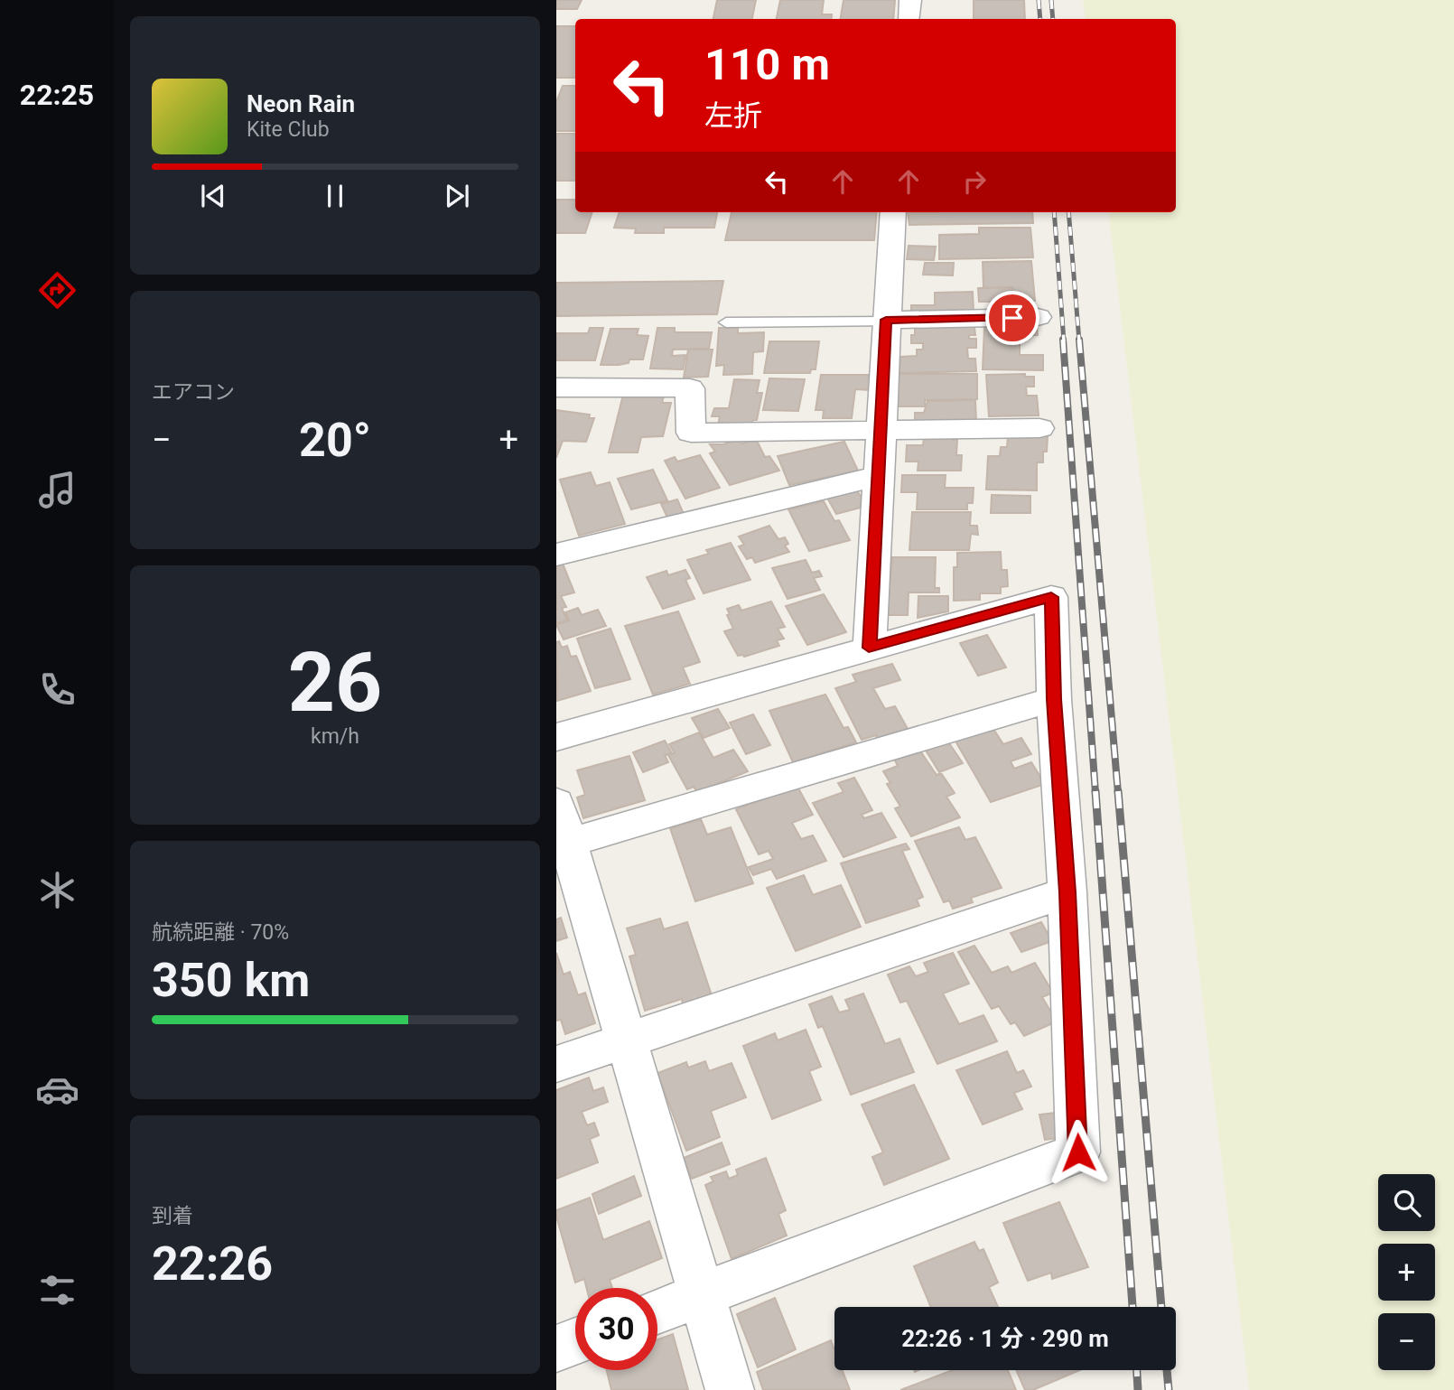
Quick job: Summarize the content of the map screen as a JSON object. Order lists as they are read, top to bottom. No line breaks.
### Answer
{"page":{"tabs":"22:25","turn":["110 m","左折"],"song":["Neon Rain","Kite Club"],"tile":["エアコン",["26","km/h"],["航続距離 · 70%","350 km"],["到着","22:26"]],"heat":["−","20°","+"],"map_buttons":["+","−"],"limit":"30","trip":"22:26 · 1 分 · 290 m"}}
